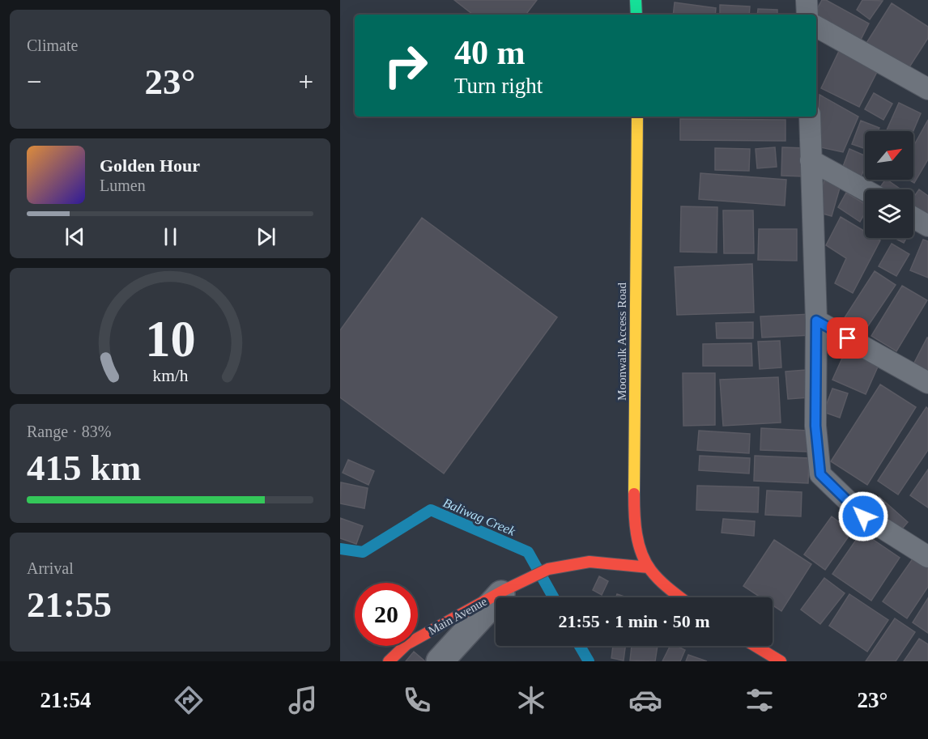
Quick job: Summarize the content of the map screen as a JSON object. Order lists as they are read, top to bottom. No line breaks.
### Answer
{"streets":{"street":["Moonwalk Access Road","Main Avenue"]},"crossings":[["Moonwalk Access Road","Main Avenue"]],"water":["Baliwag Creek"],"north":"top right","page":{"tile":["Climate",["Range · 83%","415 km"],["Arrival","21:55"]],"turn":["40 m","Turn right"],"heat":["−","23°","+"],"song":["Golden Hour","Lumen"],"limit":"20","trip":"21:55 · 1 min · 50 m","tabs":["21:54","23°"],"gauge":["10","km/h"]}}
